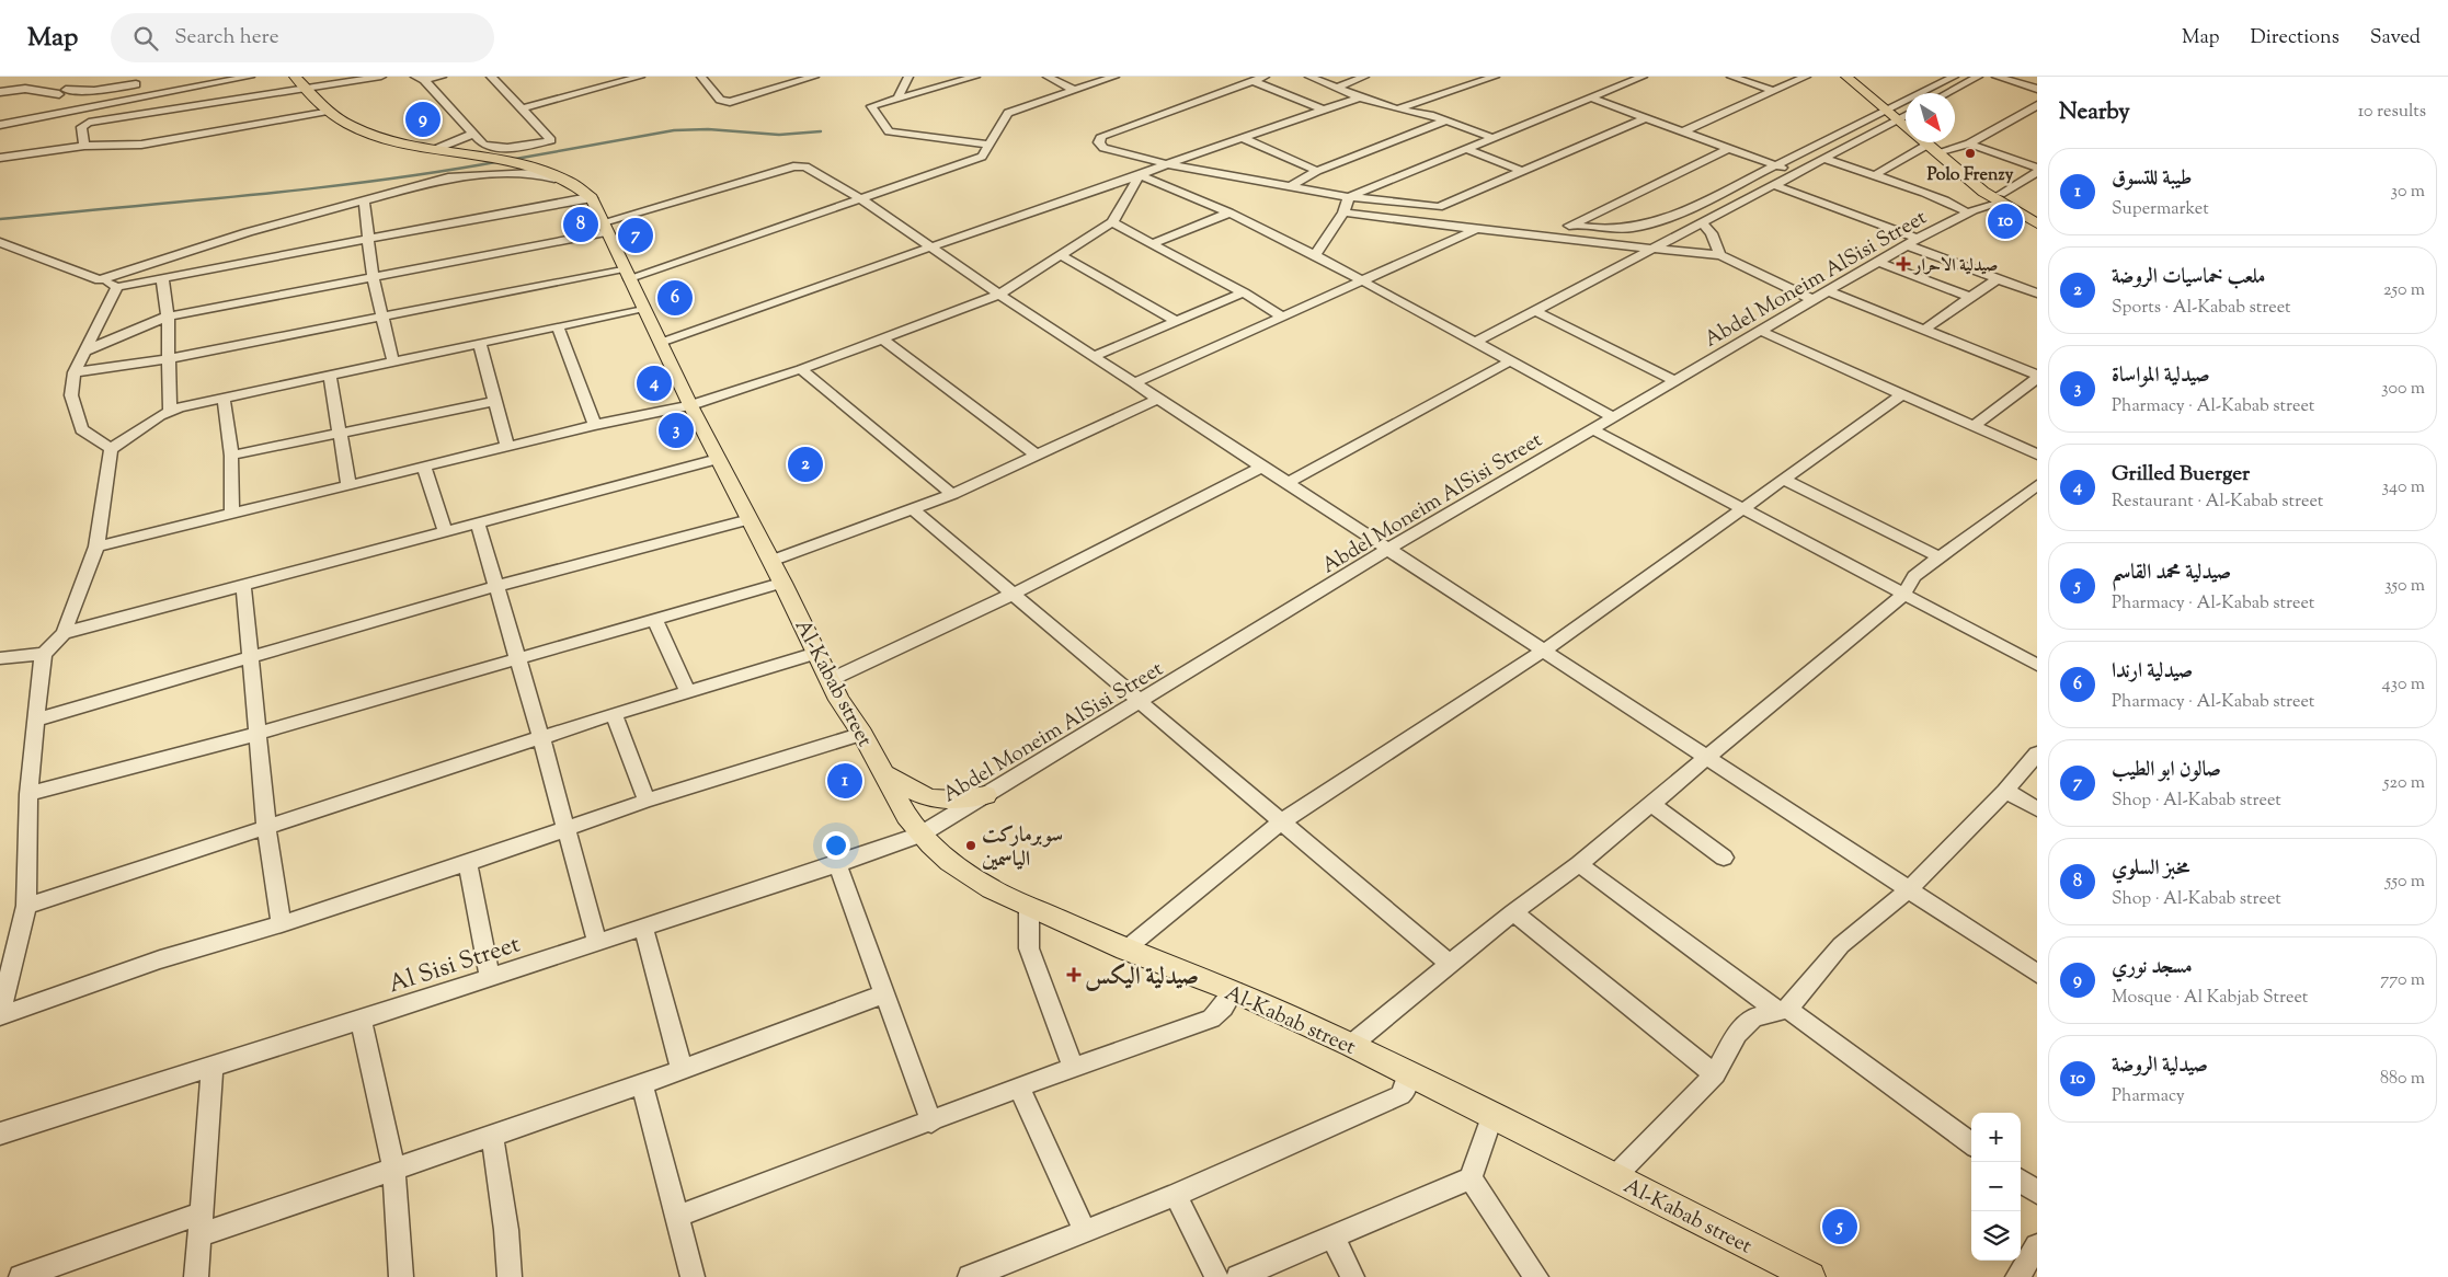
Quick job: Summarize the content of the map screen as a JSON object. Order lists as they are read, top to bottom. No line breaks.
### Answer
{"streets":{"main road":["Al-Kabab street"],"street":["Abdel Moneim AlSisi Street","Al Sisi Street"]},"crossings":[["Abdel Moneim AlSisi Street","Al-Kabab street"],["Abdel Moneim AlSisi Street","Al Sisi Street"],["Al-Kabab street","Al Sisi Street"]],"places":{"other":["Polo Frenzy","سوبرماركت الياسمين"],"health":["صيدلية الاحرار","صيدلية اليكس"]},"north":"bottom right","page":{"header":"Map","search":"Search here","nav":["Map","Directions","Saved"],"heading":["Nearby","10 results"],"pins":["9","10","8","7","6","4","3","2","1","5"],"list":[{"mark":"1","name":"طيبة للتسوق","note":"Supermarket","value":"30 m"},{"mark":"2","name":"ملعب خماسيات الروضة","note":"Sports · Al-Kabab street","value":"250 m"},{"mark":"3","name":"صيدلية المواساة","note":"Pharmacy · Al-Kabab street","value":"300 m"},{"mark":"4","name":"Grilled Buerger","note":"Restaurant · Al-Kabab street","value":"340 m"},{"mark":"5","name":"صيدلية محمد القاسم","note":"Pharmacy · Al-Kabab street","value":"350 m"},{"mark":"6","name":"صيدلية ارندا","note":"Pharmacy · Al-Kabab street","value":"430 m"},{"mark":"7","name":"صالون ابو الطيب","note":"Shop · Al-Kabab street","value":"520 m"},{"mark":"8","name":"مخبز السلوي","note":"Shop · Al-Kabab street","value":"550 m"},{"mark":"9","name":"مسجد نوري","note":"Mosque · Al Kabjab Street","value":"770 m"},{"mark":"10","name":"صيدلية الروضة","note":"Pharmacy","value":"880 m"}],"map_buttons":["+","−"]}}
